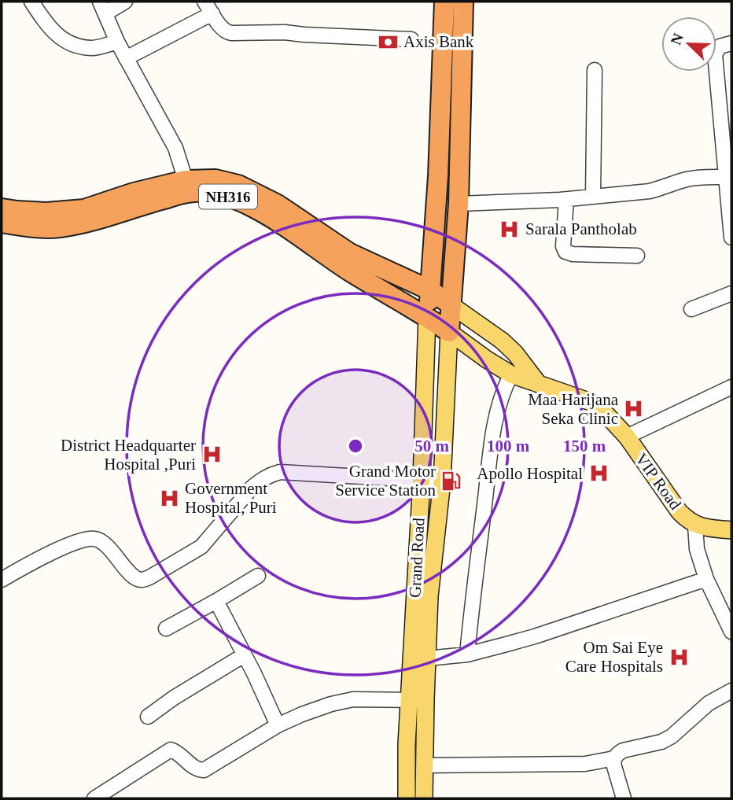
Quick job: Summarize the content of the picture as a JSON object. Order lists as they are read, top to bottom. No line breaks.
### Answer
{"streets":{"highway":["NH316"],"main road":["VIP Road","Grand Road"]},"crossings":[["NH316","VIP Road"],["NH316","Grand Road"],["VIP Road","Grand Road"]],"places":{"bank":["Axis Bank"],"hospital":["Sarala Pantholab","Maa Harijana Seka Clinic","District Headquarter Hospital ,Puri","Apollo Hospital","Government Hospital, Puri","Om Sai Eye Care Hospitals"],"fuel station":["Grand Motor Service Station"]},"north":"top left","rings":["50 m","100 m","150 m"]}
